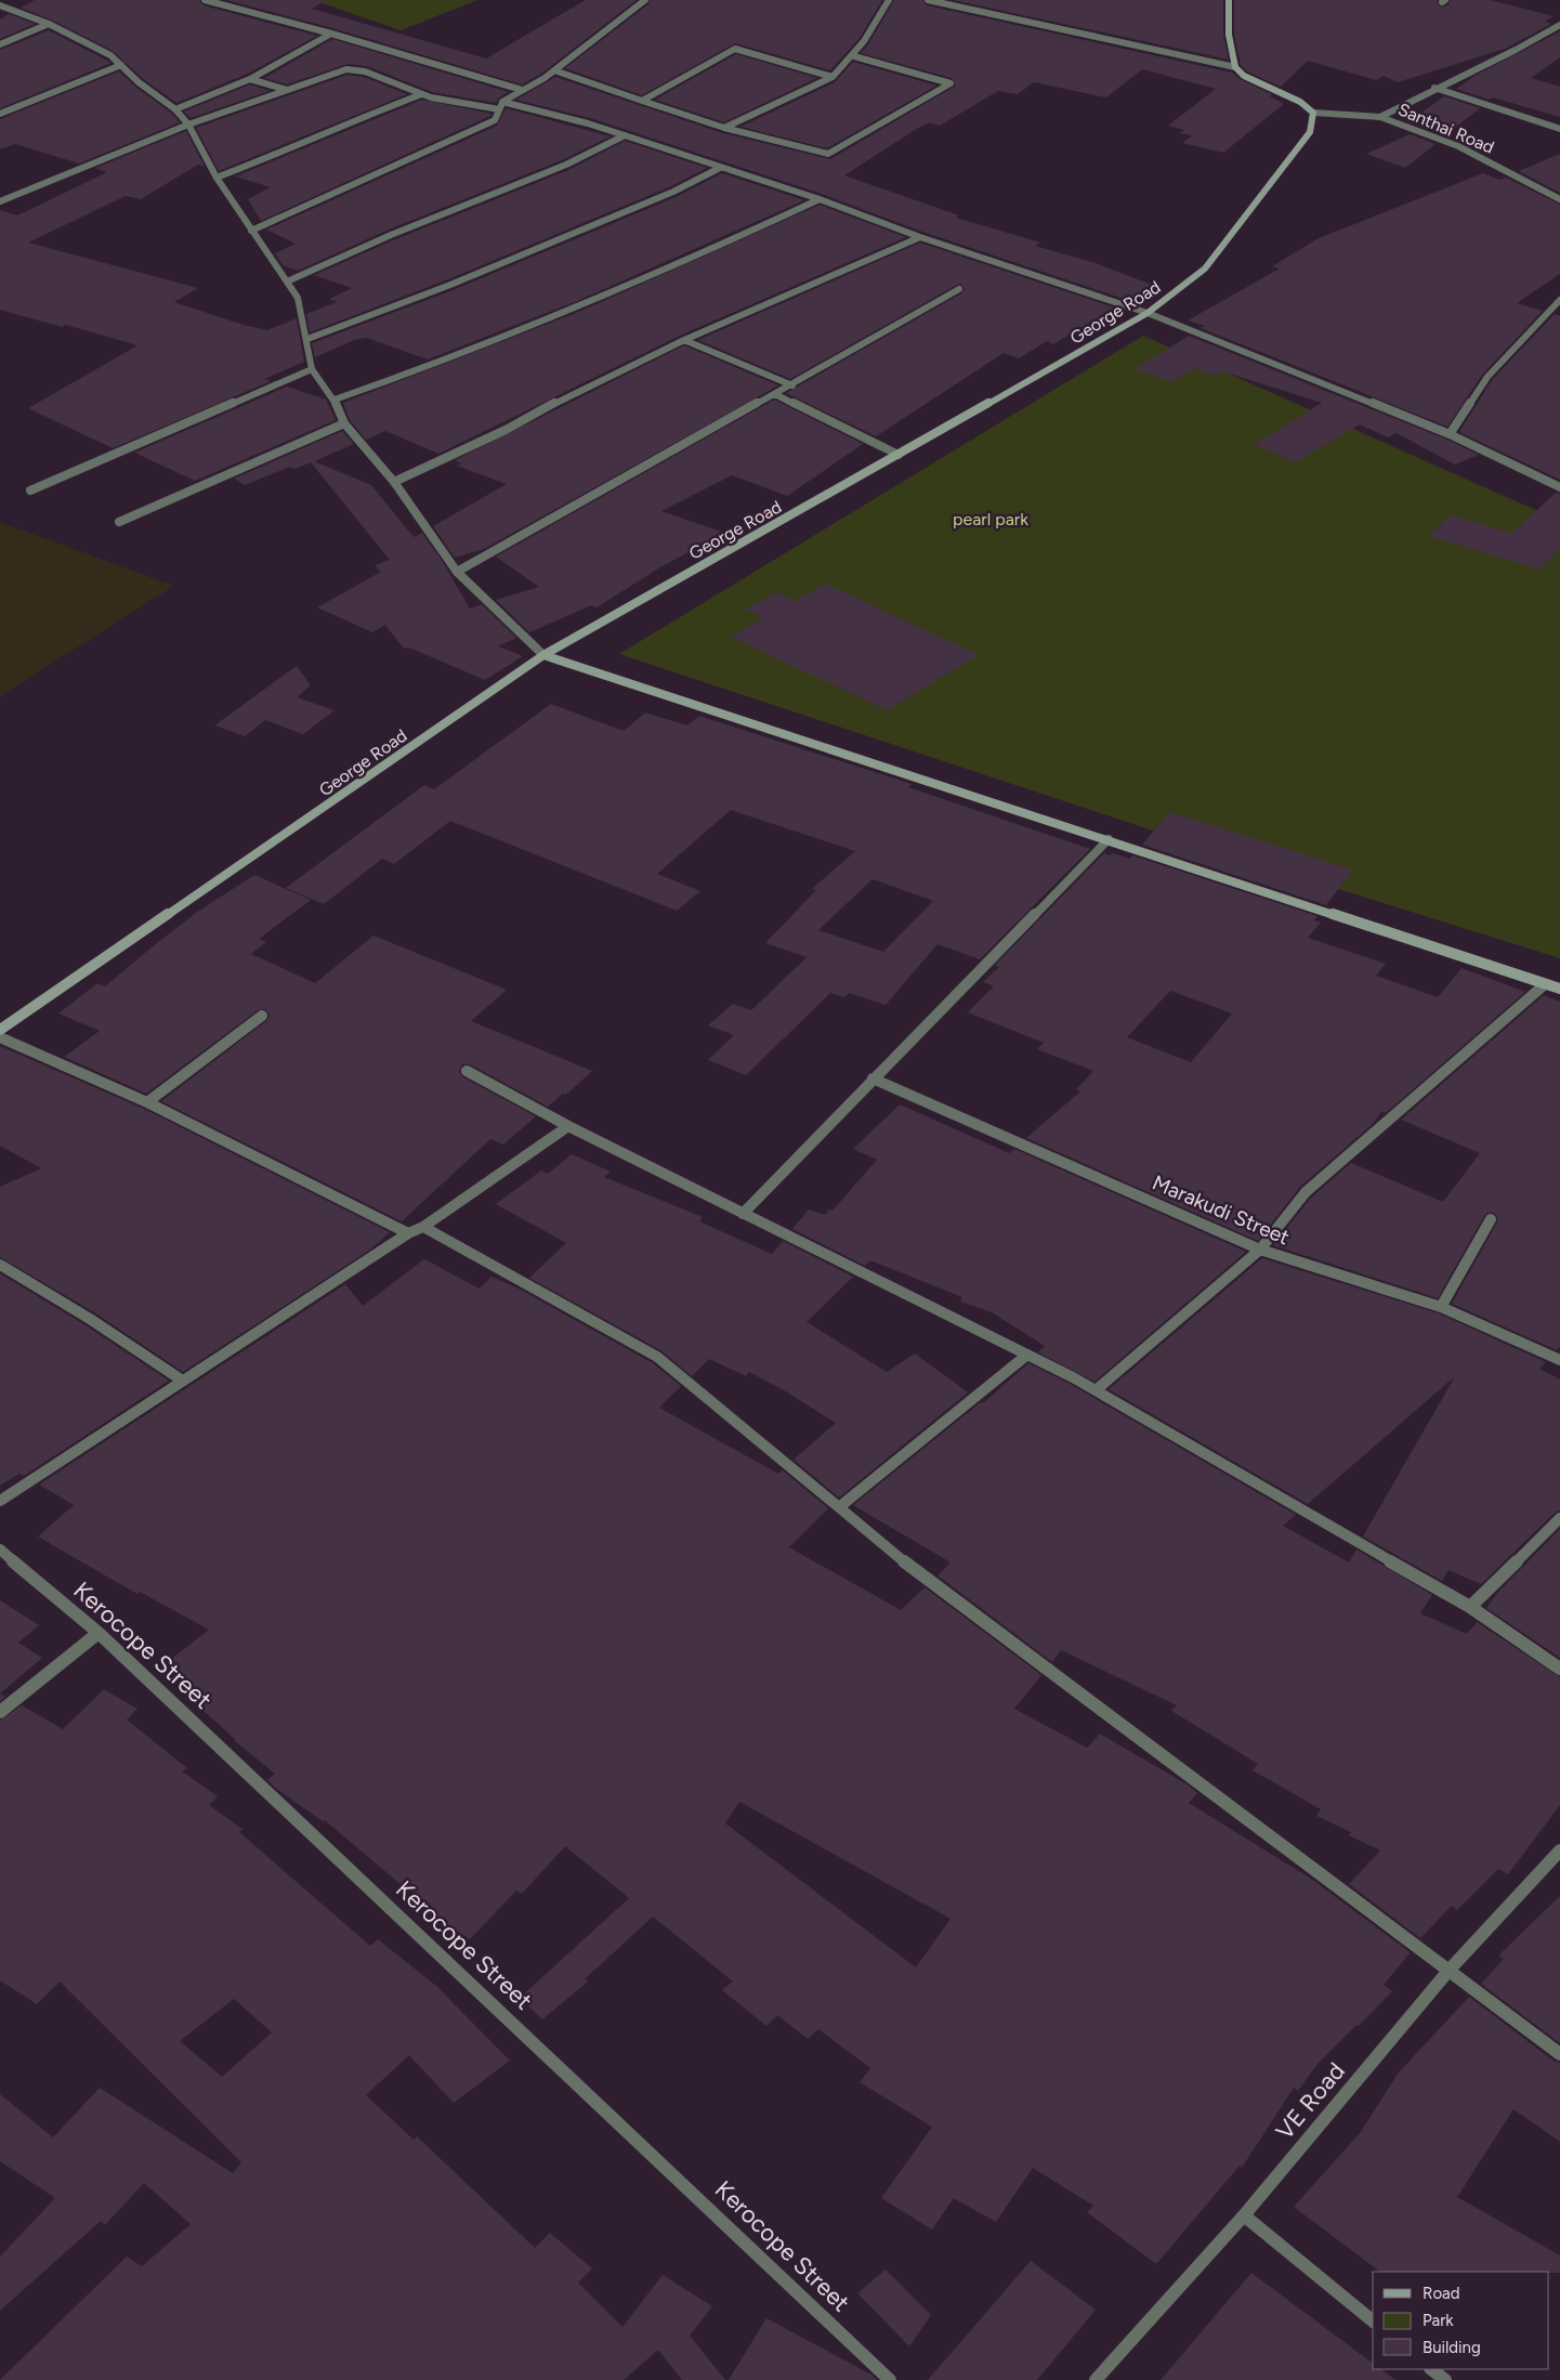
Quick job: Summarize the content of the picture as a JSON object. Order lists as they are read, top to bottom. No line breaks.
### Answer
{"streets":{"main road":["George Road"],"street":["Santhai Road","Marakudi Street","Kerocope Street","VE Road"]},"crossings":[["Santhai Road","George Road"]],"parks":["pearl park"],"legend":["Road","Park","Building"]}
